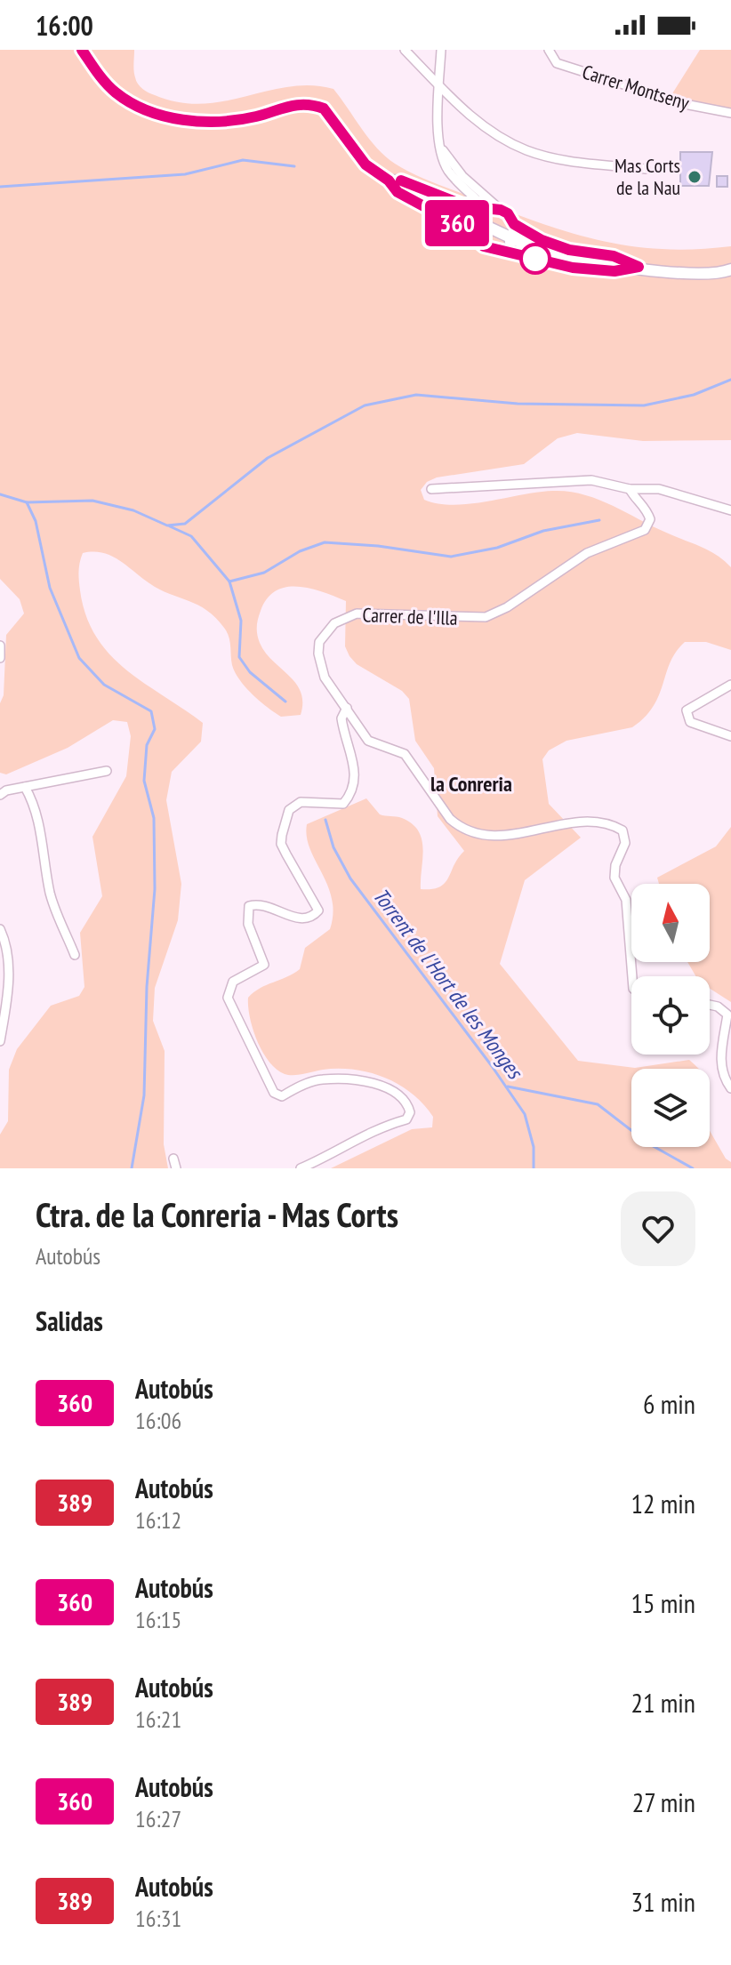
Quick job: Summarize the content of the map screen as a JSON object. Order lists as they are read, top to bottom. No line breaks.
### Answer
{"streets":{"street":["Carrer Montseny","Carrer de l'Illa"]},"districts":["la Conreria"],"water":["Torrent de l'Hort de les Monges"],"places":["Mas Corts de la Nau"],"lines":["bus line 360"],"north":"top","page":{"status":"16:00","on_map":"360","heading":[["Ctra. de la Conreria - Mas Corts","Autobús"],"Salidas"],"list":[{"mark":"360","name":"Autobús","note":"16:06","value":"6 min"},{"mark":"389","name":"Autobús","note":"16:12","value":"12 min"},{"mark":"360","name":"Autobús","note":"16:15","value":"15 min"},{"mark":"389","name":"Autobús","note":"16:21","value":"21 min"},{"mark":"360","name":"Autobús","note":"16:27","value":"27 min"},{"mark":"389","name":"Autobús","note":"16:31","value":"31 min"}]}}
